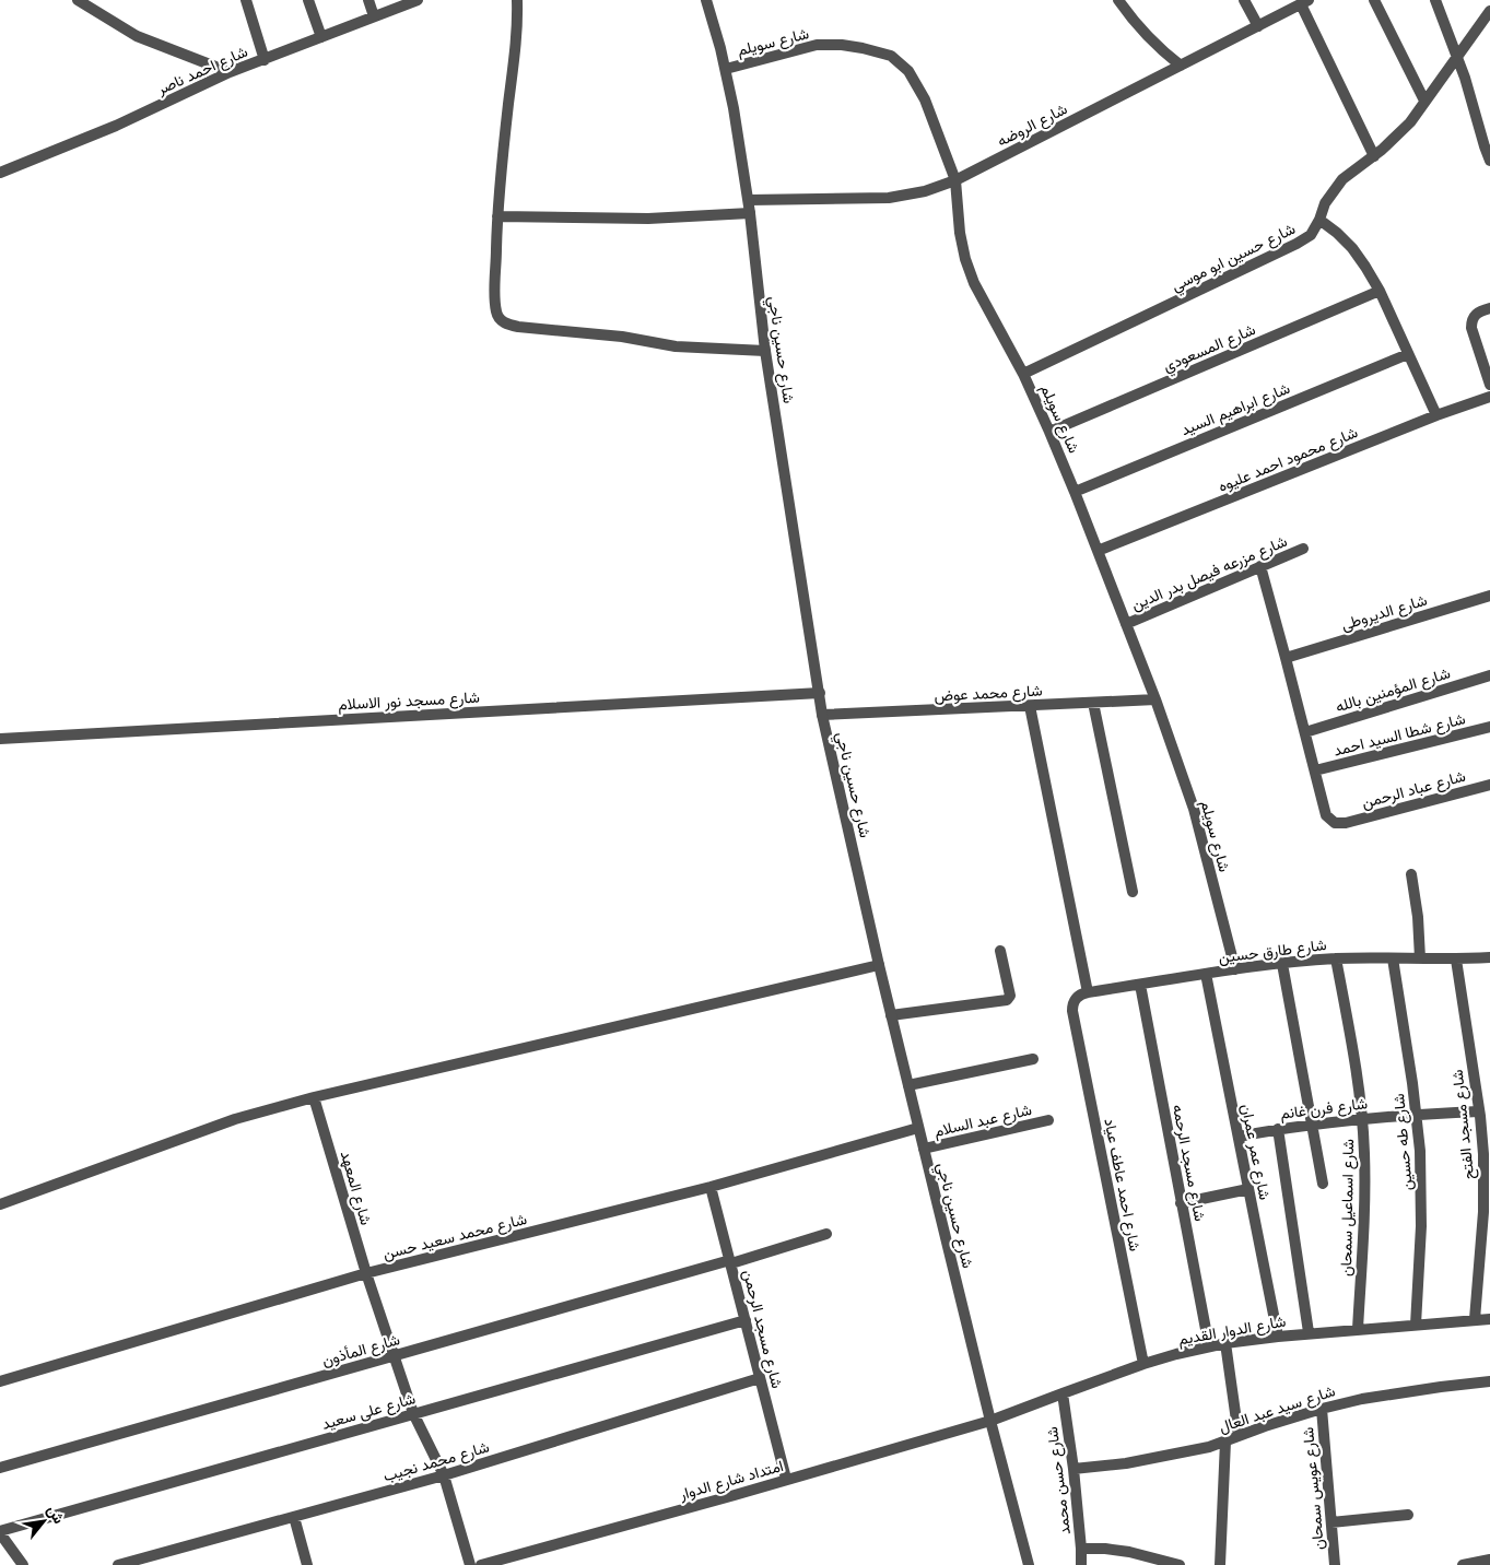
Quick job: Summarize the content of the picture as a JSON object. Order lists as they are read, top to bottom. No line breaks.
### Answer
{"streets":{"street":["شارع سويلم","شارع احمد ناصر","شارع الروضه","شارع حسين ابو موسي","شارع المسعودي","شارع حسين ناجي","شارع ابراهيم السيد","شارع محمود احمد عليوه","شارع مزرعه فيصل بدر الدين","شارع الديروطى","شارع المؤمنين بالله","شارع محمد عوض","شارع مسجد نور الاسلام","شارع شطا السيد احمد","شارع عباد الرحمن","شارع طارق حسين","شارع فرن غانم","شارع عبد السلام","شارع مسجد الفتح","شارع طه حسين","شارع عمر عمران","شارع مسجد الرحمه","شارع احمد عاطف عياد","شارع المعهد","شارع اسماعيل سمحان","شارع محمد سعيد حسن","شارع مسجد الرحمن","شارع الدوار القديم","شارع المأذون","شارع سيد عبد العال","شارع على سعيد","شارع محمد نجيب","امتداد شارع الدوار","شارع حسن محمد","شارع عويس سمحان"]},"crossings":[["شارع سويلم","شارع الروضه"],["شارع سويلم","شارع حسين ابو موسي"],["شارع سويلم","شارع المسعودي"],["شارع سويلم","شارع حسين ناجي"],["شارع سويلم","شارع ابراهيم السيد"],["شارع سويلم","شارع محمود احمد عليوه"],["شارع سويلم","شارع مزرعه فيصل بدر الدين"],["شارع سويلم","شارع محمد عوض"],["شارع سويلم","شارع طارق حسين"],["شارع الروضه","شارع حسين ناجي"],["شارع حسين ناجي","شارع محمد عوض"],["شارع حسين ناجي","شارع مسجد نور الاسلام"],["شارع حسين ناجي","شارع عبد السلام"],["شارع حسين ناجي","شارع محمد سعيد حسن"],["شارع حسين ناجي","شارع الدوار القديم"],["شارع حسين ناجي","امتداد شارع الدوار"],["شارع شطا السيد احمد","شارع عباد الرحمن"],["شارع طارق حسين","شارع مسجد الفتح"],["شارع طارق حسين","شارع طه حسين"],["شارع طارق حسين","شارع عمر عمران"],["شارع طارق حسين","شارع مسجد الرحمه"],["شارع طارق حسين","شارع احمد عاطف عياد"],["شارع طارق حسين","شارع اسماعيل سمحان"],["شارع فرن غانم","شارع مسجد الفتح"],["شارع فرن غانم","شارع طه حسين"],["شارع فرن غانم","شارع عمر عمران"],["شارع فرن غانم","شارع اسماعيل سمحان"],["شارع مسجد الفتح","شارع الدوار القديم"],["شارع طه حسين","شارع الدوار القديم"],["شارع عمر عمران","شارع الدوار القديم"],["شارع مسجد الرحمه","شارع الدوار القديم"],["شارع احمد عاطف عياد","شارع الدوار القديم"],["شارع المعهد","شارع محمد سعيد حسن"],["شارع المعهد","شارع المأذون"],["شارع المعهد","شارع على سعيد"],["شارع المعهد","شارع محمد نجيب"],["شارع اسماعيل سمحان","شارع الدوار القديم"],["شارع محمد سعيد حسن","شارع مسجد الرحمن"],["شارع مسجد الرحمن","شارع المأذون"],["شارع مسجد الرحمن","شارع على سعيد"],["شارع مسجد الرحمن","شارع محمد نجيب"],["شارع مسجد الرحمن","امتداد شارع الدوار"],["شارع الدوار القديم","امتداد شارع الدوار"],["شارع الدوار القديم","شارع حسن محمد"],["شارع سيد عبد العال","شارع حسن محمد"],["شارع سيد عبد العال","شارع عويس سمحان"]],"north":"top right"}
